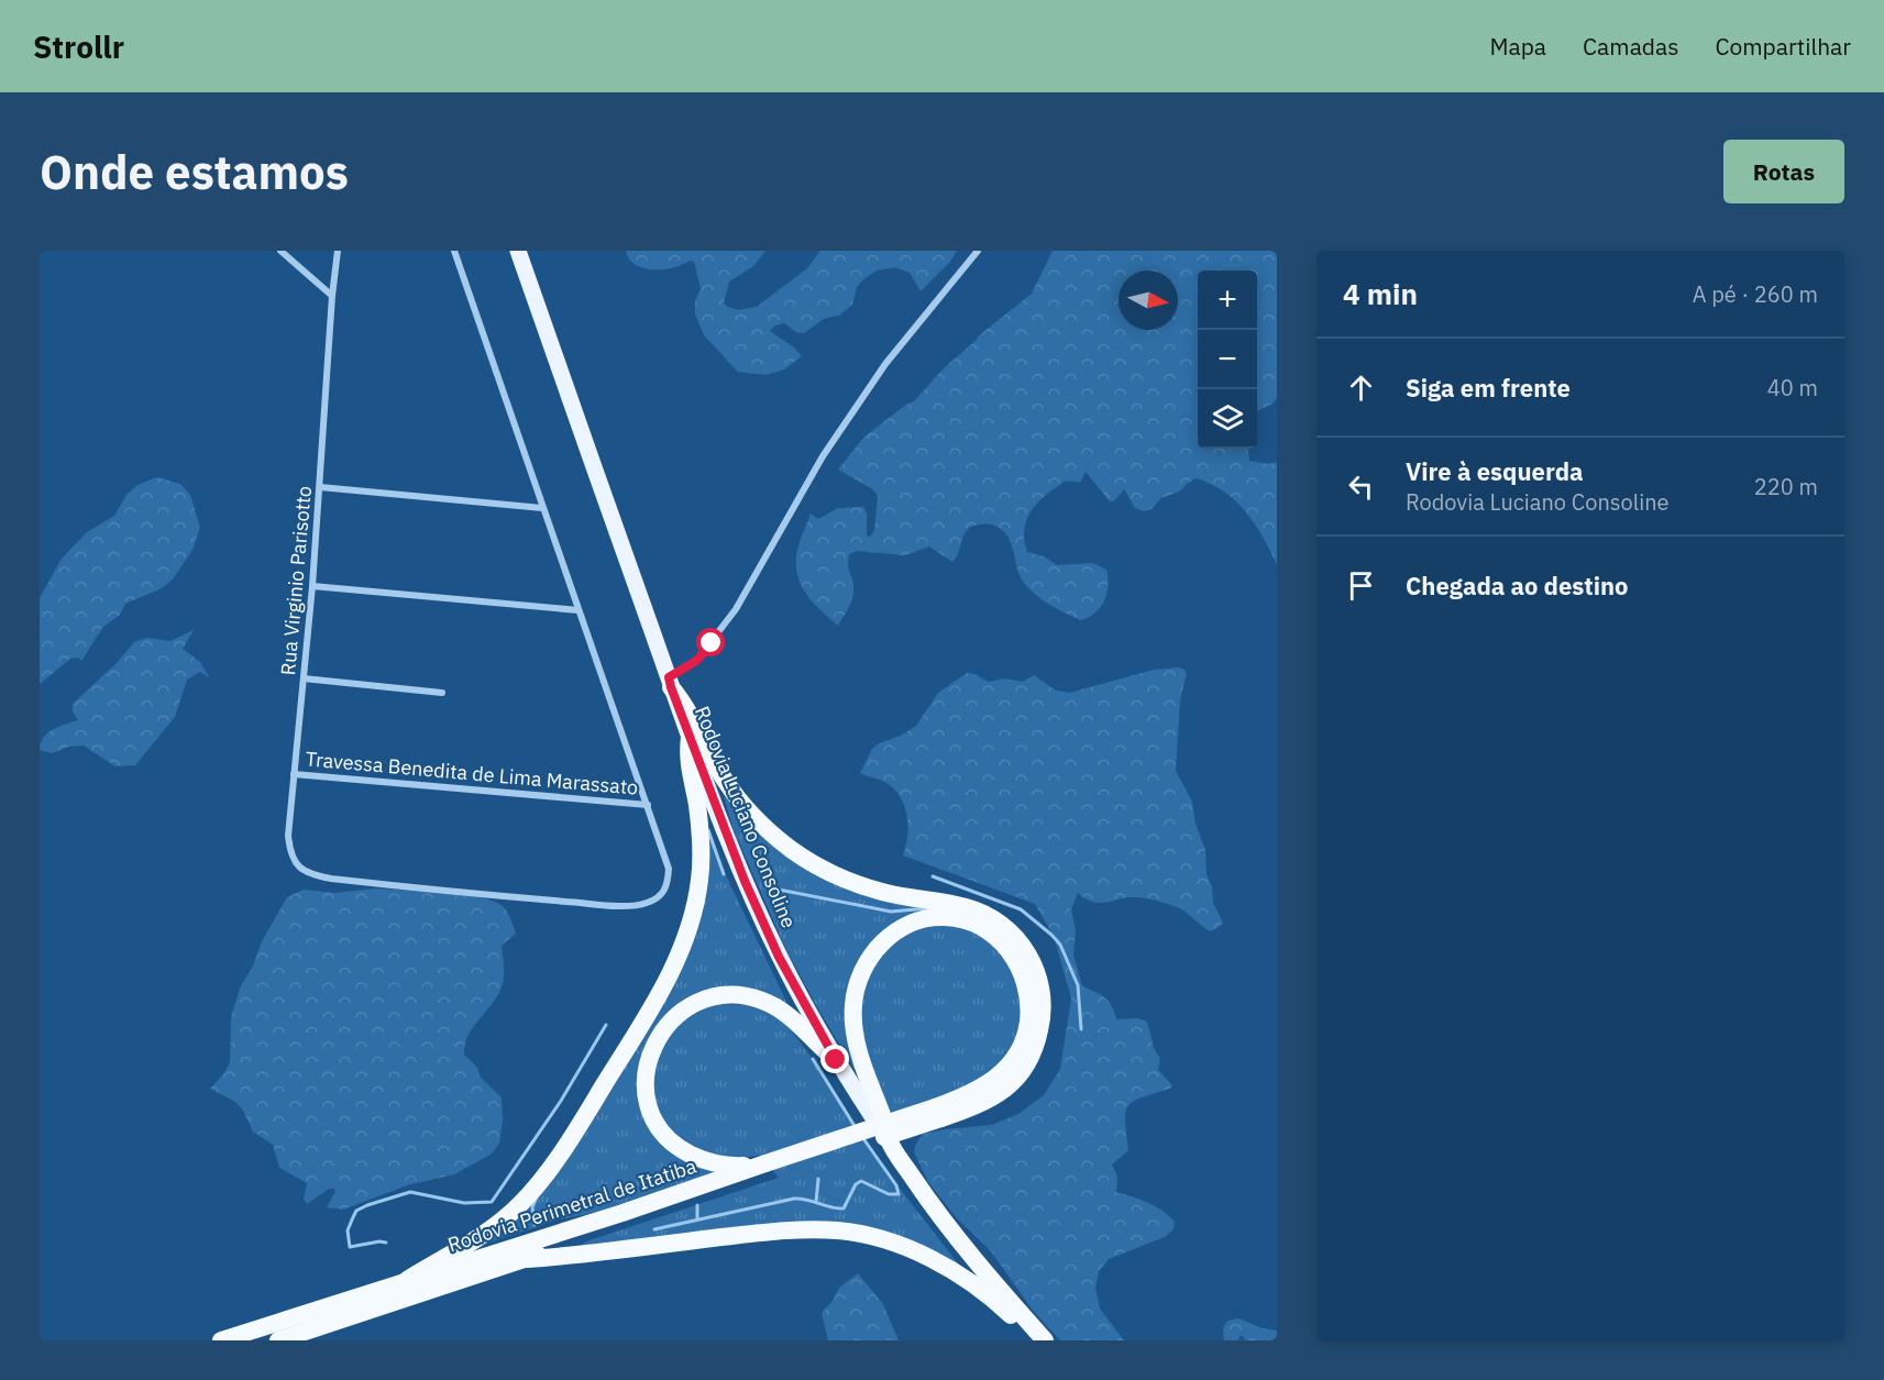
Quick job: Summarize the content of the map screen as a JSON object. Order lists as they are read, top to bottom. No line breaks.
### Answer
{"streets":{"highway":["Rodovia Luciano Consoline","Rodovia Perimetral de Itatiba"],"street":["Rua Virginio Parisotto","Travessa Benedita de Lima Marassato"]},"crossings":[["Rua Virginio Parisotto","Travessa Benedita de Lima Marassato"]],"north":"right","page":{"header":"Strollr","nav":["Mapa","Camadas","Compartilhar"],"buttons":"Rotas","title":"Onde estamos","heading":["4 min","A pé · 260 m"],"map_buttons":["+","−"],"list":[["Siga em frente","40 m"],["Vire à esquerda","Rodovia Luciano Consoline","220 m"],"Chegada ao destino"]}}
